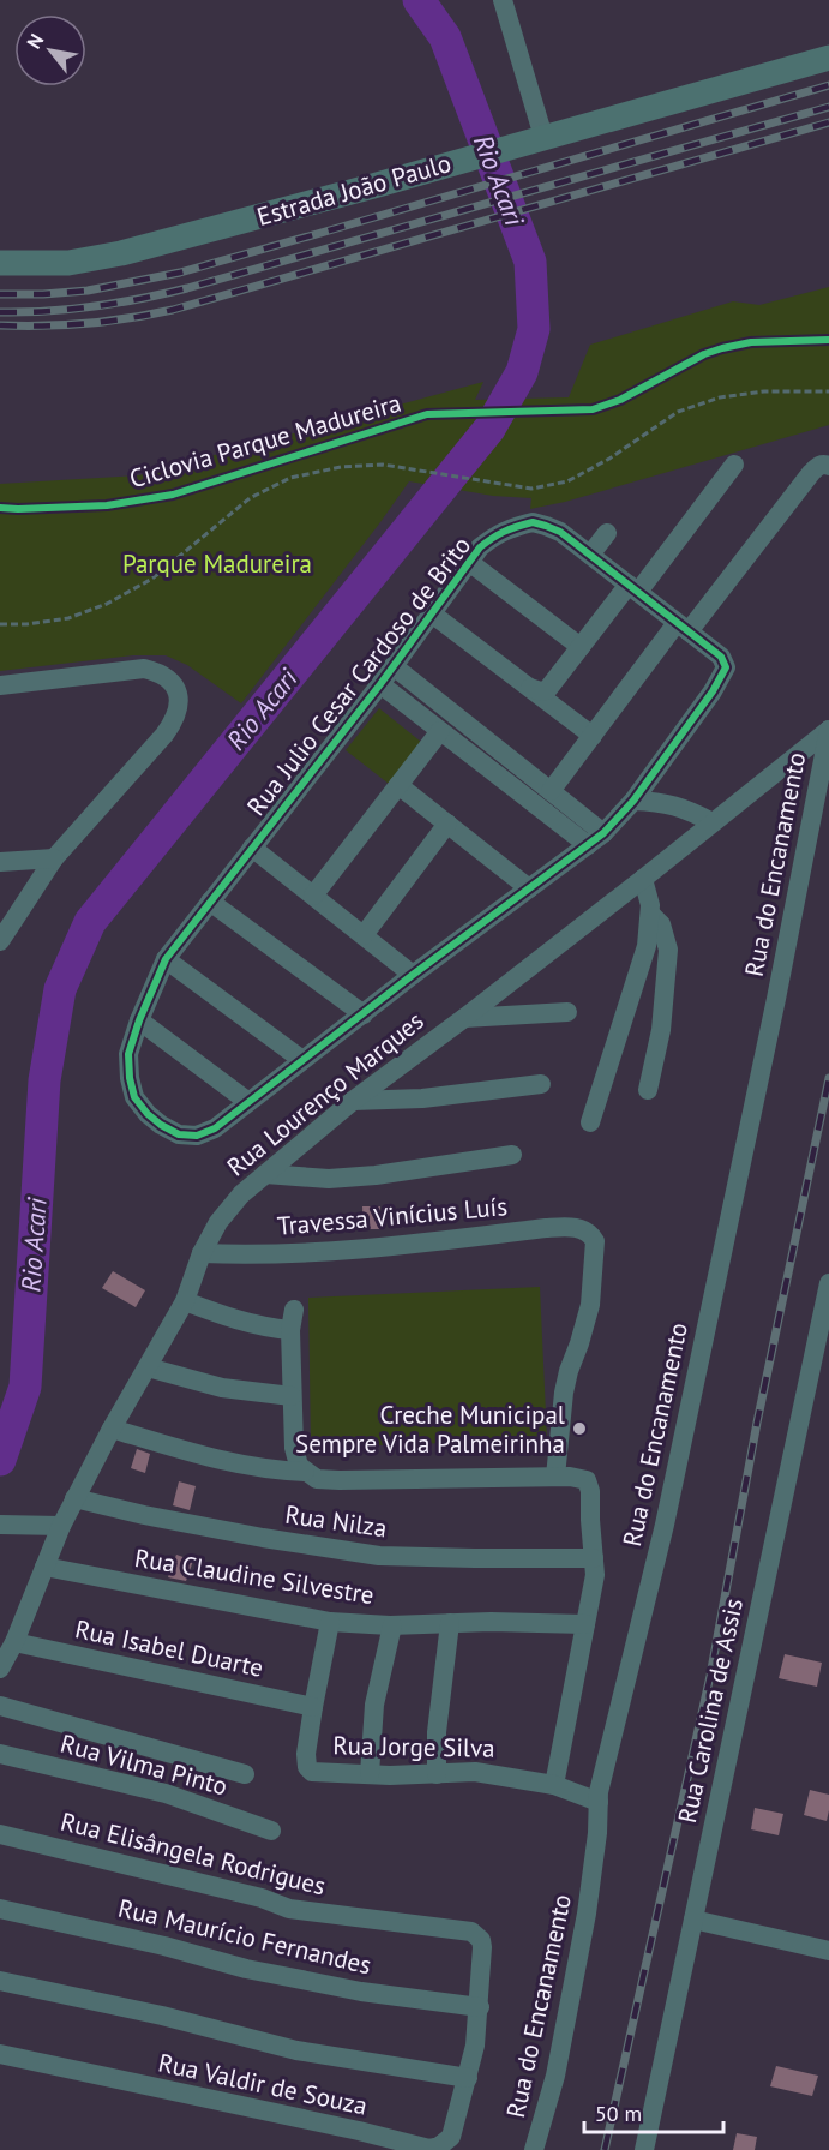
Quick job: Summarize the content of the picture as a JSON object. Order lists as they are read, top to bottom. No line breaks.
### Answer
{"streets":{"main road":["Estrada João Paulo"],"street":["Rua Julio Cesar Cardoso de Brito","Rua do Encanamento","Rua Lourenço Marques","Travessa Vinícius Luís","Rua Nilza","Rua Claudine Silvestre","Rua Isabel Duarte","Rua Carolina de Assis","Rua Jorge Silva","Rua Vilma Pinto","Rua Elisângela Rodrigues","Rua Maurício Fernandes","Rua Valdir de Souza"],"cycle path":["Ciclovia Parque Madureira"]},"crossings":[["Rua do Encanamento","Rua Lourenço Marques"],["Rua do Encanamento","Rua Jorge Silva"],["Rua Lourenço Marques","Travessa Vinícius Luís"],["Rua Lourenço Marques","Rua Nilza"],["Rua Lourenço Marques","Rua Claudine Silvestre"],["Rua Lourenço Marques","Rua Isabel Duarte"],["Rua Isabel Duarte","Rua Jorge Silva"],["Rua Elisângela Rodrigues","Rua Valdir de Souza"],["Rua Maurício Fernandes","Rua Valdir de Souza"]],"water":["Rio Acari"],"parks":["Parque Madureira"],"places":["Creche Municipal Sempre Vida Palmeirinha"],"scale_bar":"50 m","north":"top left"}
